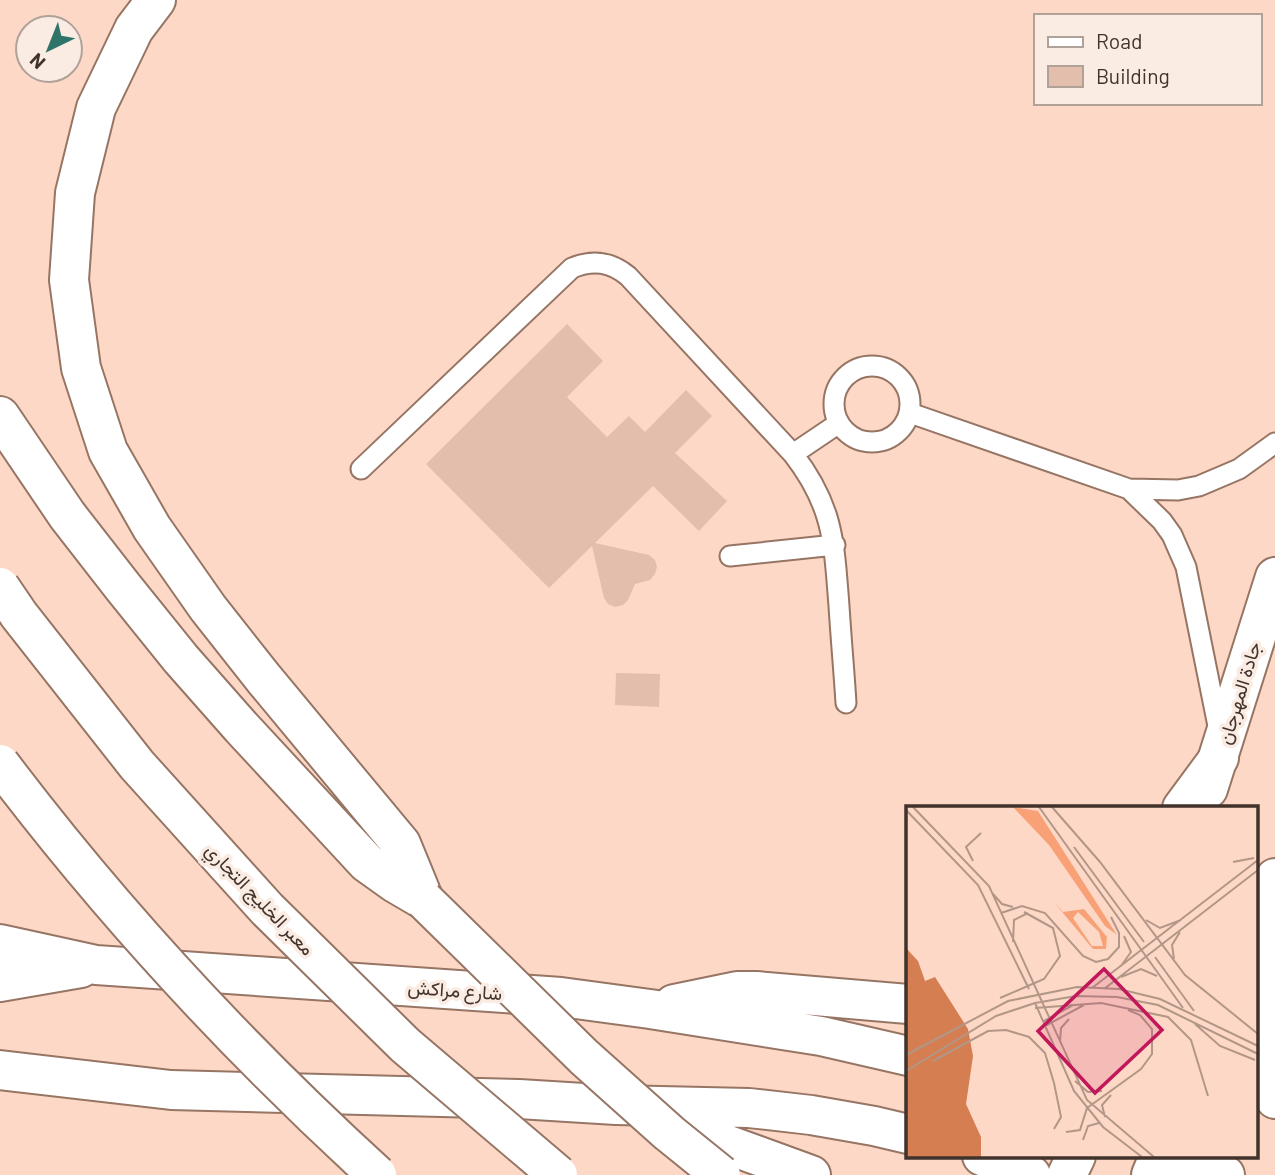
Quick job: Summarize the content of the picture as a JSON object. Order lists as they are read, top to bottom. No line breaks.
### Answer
{"streets":{"main road":["جادة المهرجان","معبر الخليج التجاري","شارع مراكش"]},"legend":["Road","Building"],"north":"bottom left"}
